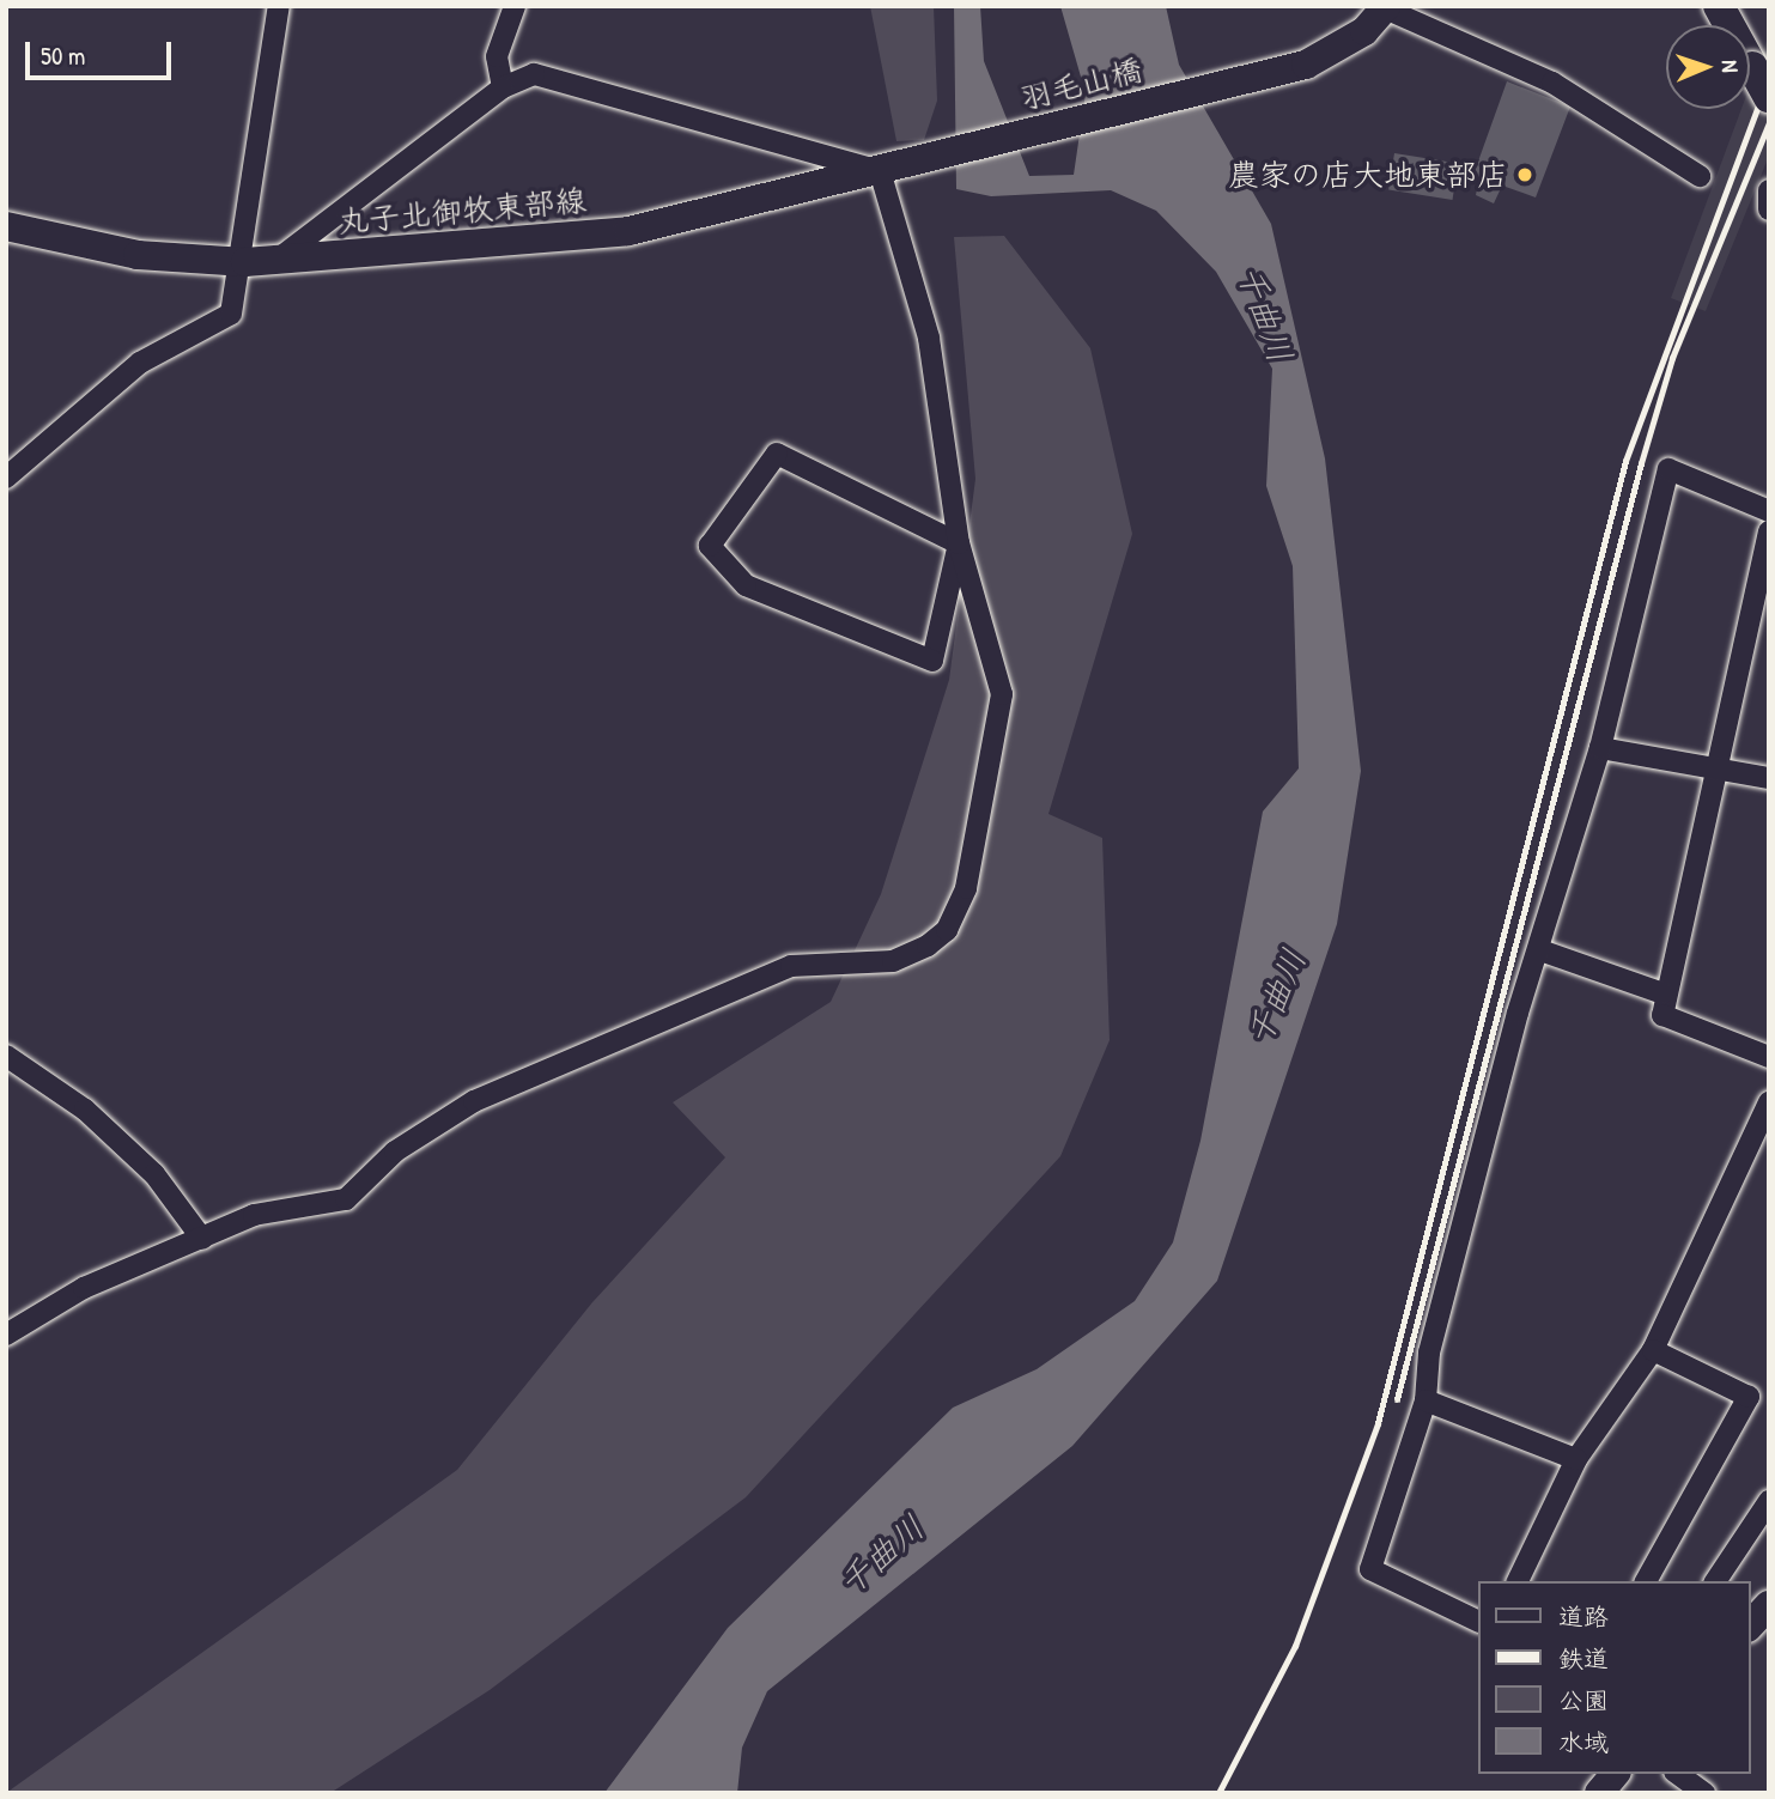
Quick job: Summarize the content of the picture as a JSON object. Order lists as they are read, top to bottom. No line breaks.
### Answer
{"streets":{"main road":["羽毛山橋","丸子北御牧東部線"]},"crossings":[["羽毛山橋","丸子北御牧東部線"]],"water":["千曲川"],"places":["農家の店大地東部店"],"legend":["道路","鉄道","公園","水域"],"scale_bar":"50 m","north":"right"}
